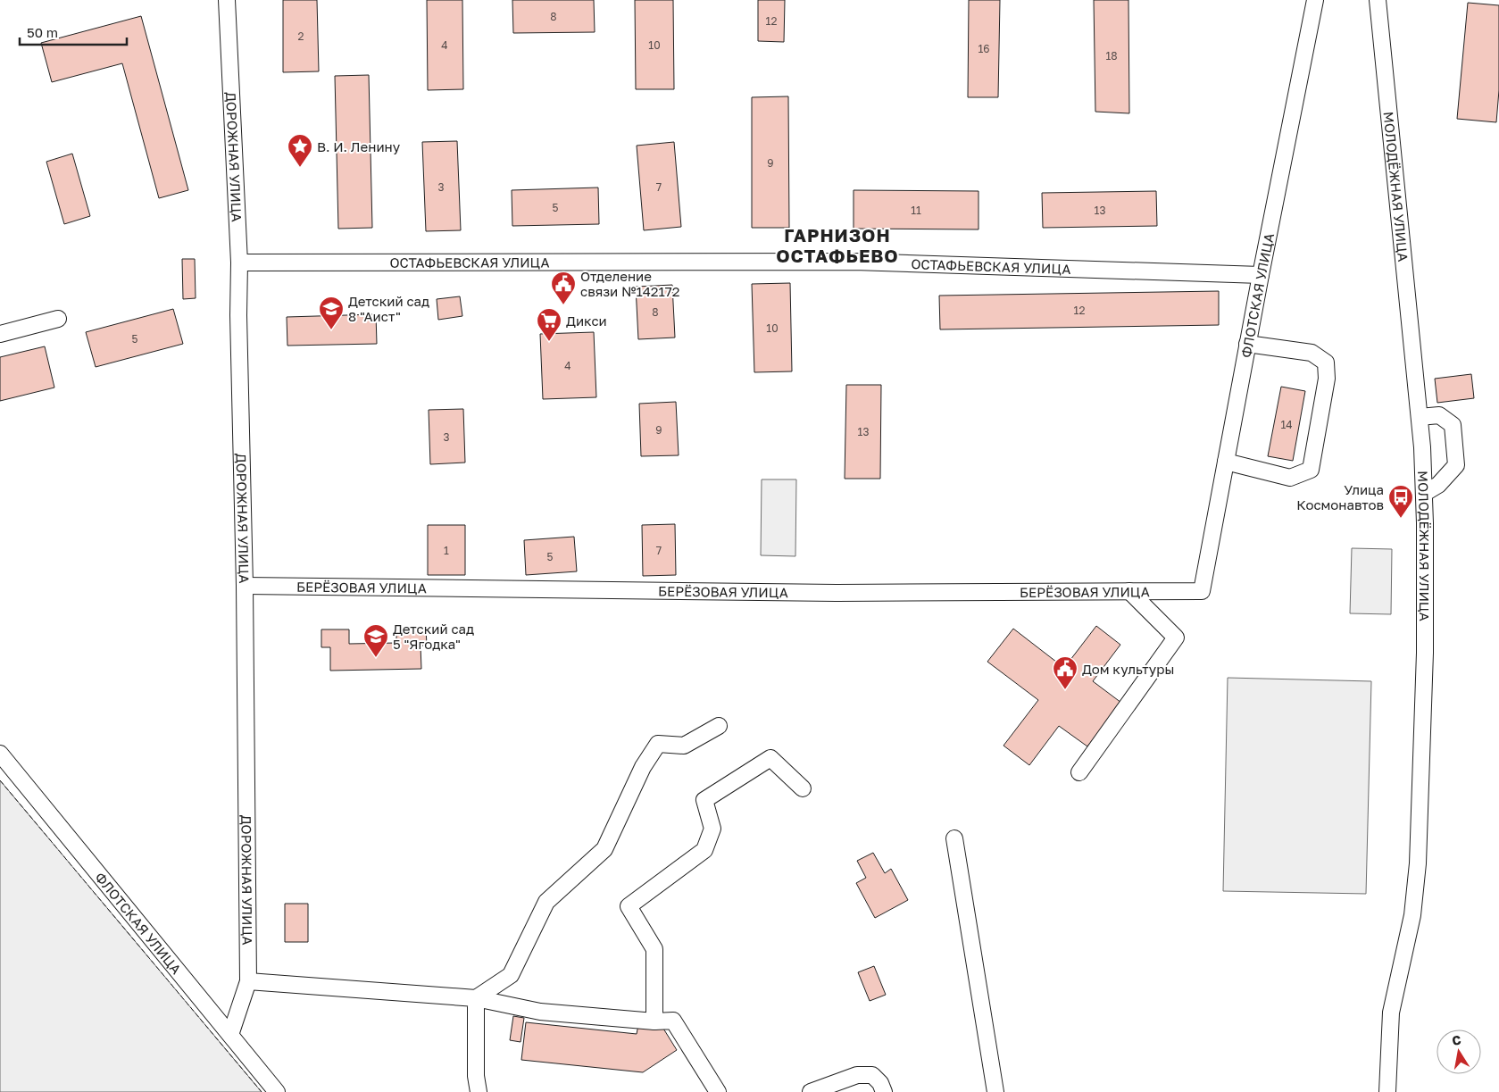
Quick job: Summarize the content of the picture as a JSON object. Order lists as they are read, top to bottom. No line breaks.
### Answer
{"streets":{"street":["ДОРОЖНАЯ УЛИЦА","МОЛОДЁЖНАЯ УЛИЦА","ОСТАФЬЕВСКАЯ УЛИЦА","ФЛОТСКАЯ УЛИЦА","БЕРЁЗОВАЯ УЛИЦА"]},"crossings":[["ДОРОЖНАЯ УЛИЦА","ОСТАФЬЕВСКАЯ УЛИЦА"],["ДОРОЖНАЯ УЛИЦА","ФЛОТСКАЯ УЛИЦА"],["ДОРОЖНАЯ УЛИЦА","БЕРЁЗОВАЯ УЛИЦА"],["ОСТАФЬЕВСКАЯ УЛИЦА","ФЛОТСКАЯ УЛИЦА"],["ФЛОТСКАЯ УЛИЦА","БЕРЁЗОВАЯ УЛИЦА"]],"districts":["ГАРНИЗОН ОСТАФЬЕВО"],"places":{"place":["В. И. Ленину"],"public building":["Отделение связи №142172","Дом культуры"],"school or university":["Детский сад 8 \"Аист\"","Детский сад 5 \"Ягодка\""],"supermarket":["Дикси"],"bus stop":["Улица Космонавтов"]},"house_numbers":["8","12","2","4","10","16","18","9","3","7","5","11","13","12","8","10","5","4","14","9","13","3","1","7","5"],"scale_bar":"50 m","north":"top"}
